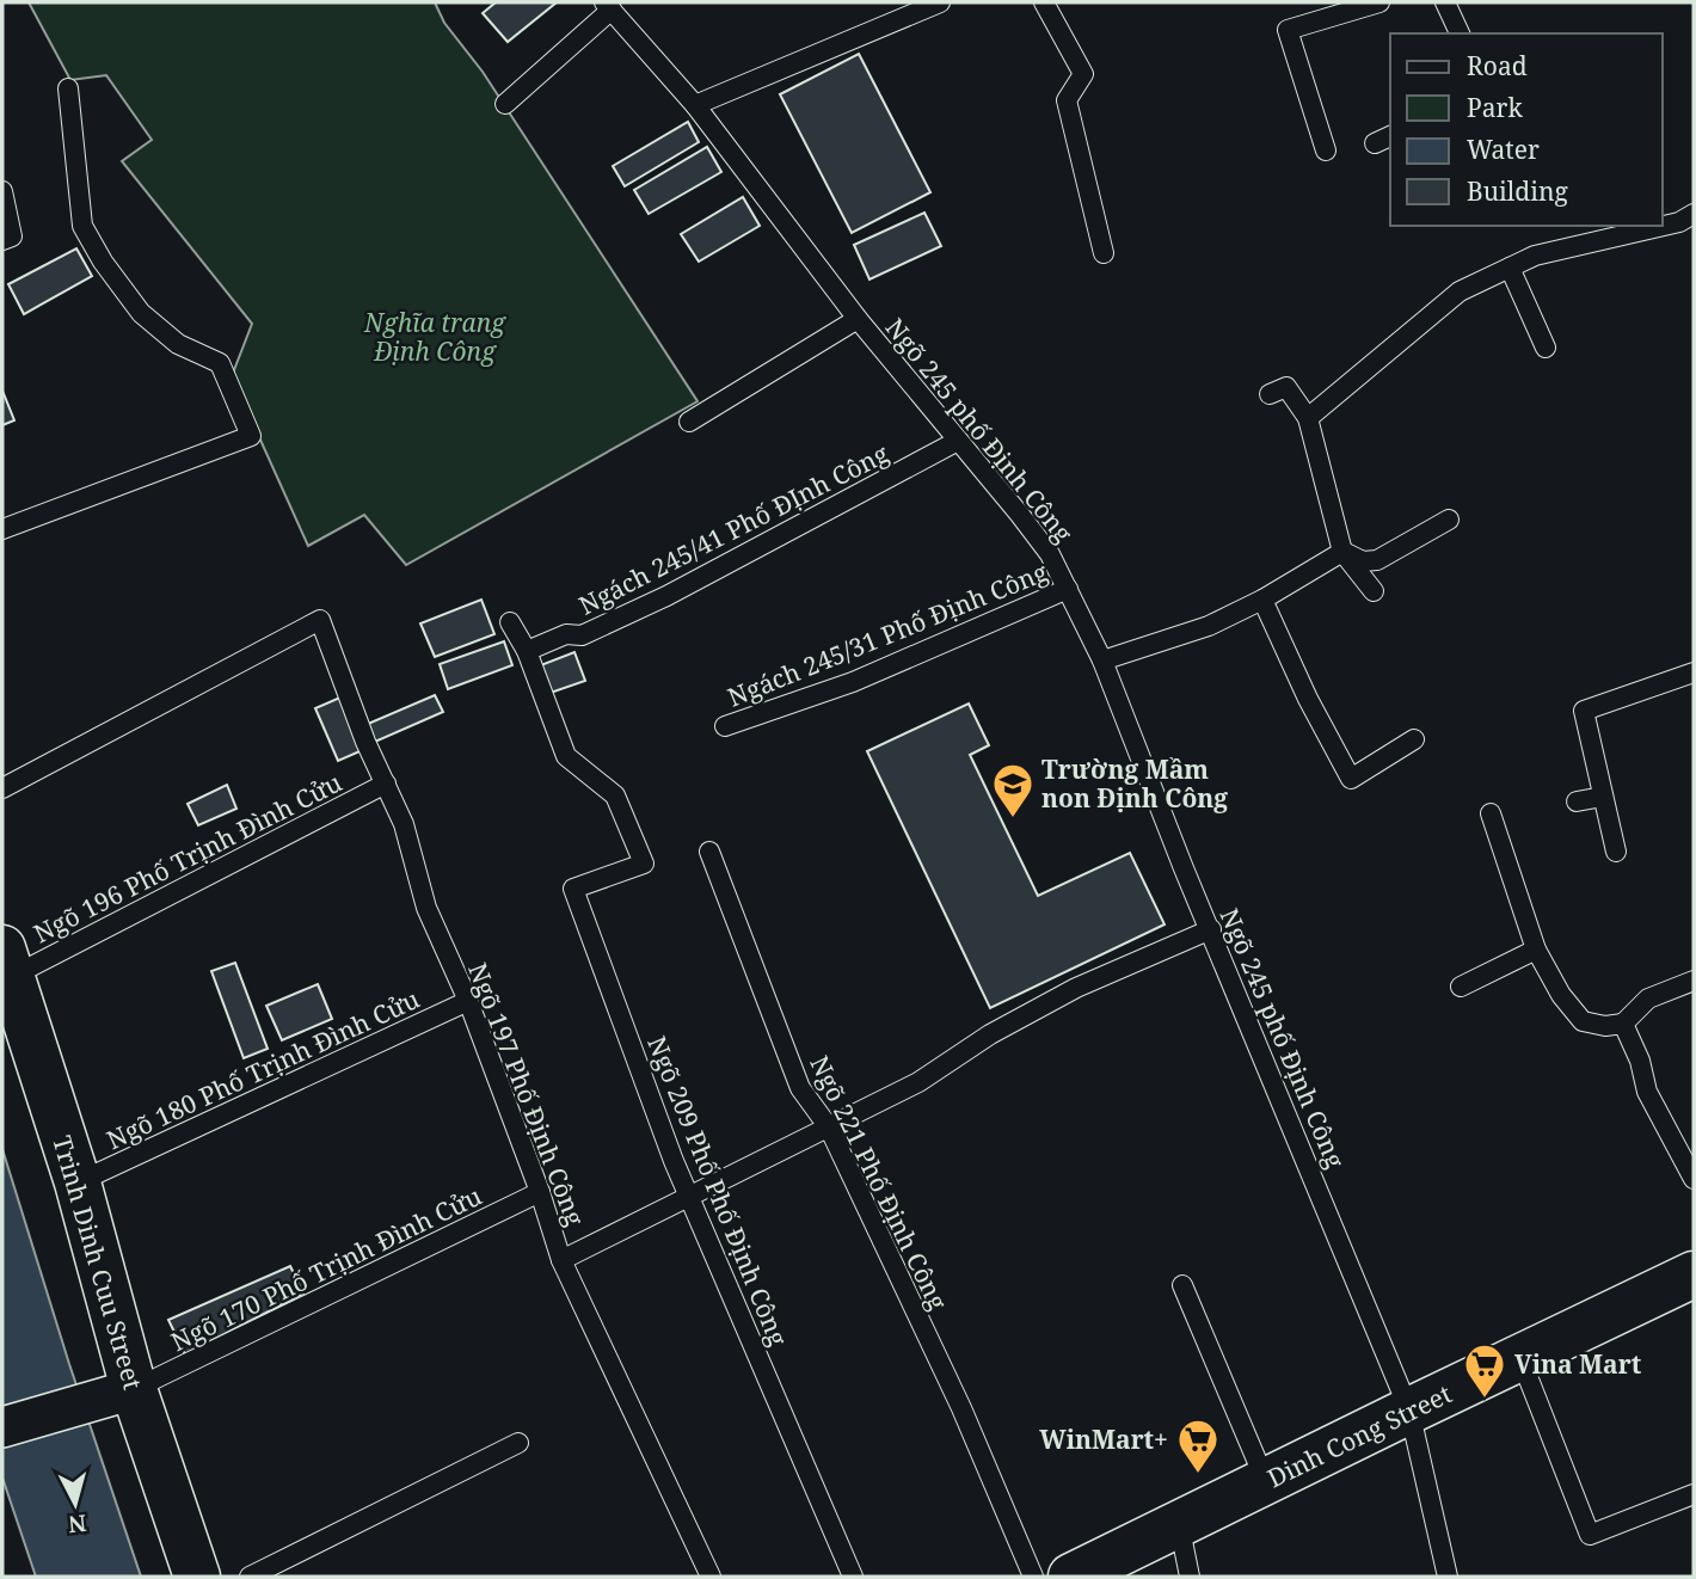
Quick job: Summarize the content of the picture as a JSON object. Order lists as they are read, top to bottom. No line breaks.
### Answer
{"streets":{"street":["Trinh Dinh Cuu Street","Dinh Cong Street"],"lane":["Ngõ 245 phố Định Công","Ngách 245/41 Phố ĐỊnh Công","Ngách 245/31 Phố Định Công","Ngõ 196 Phố Trịnh Đình Cửu","Ngõ 180 Phố Trịnh Đình Cửu","Ngõ 197 Phố Định Công","Ngõ 221 Phố Định Công","Ngõ 209 Phố Phố Định Công","Ngõ 170 Phố Trịnh Đình Cửu"]},"crossings":[["Ngõ 245 phố Định Công","Ngách 245/41 Phố ĐỊnh Công"],["Ngõ 245 phố Định Công","Ngách 245/31 Phố Định Công"],["Ngõ 245 phố Định Công","Dinh Cong Street"],["Ngách 245/41 Phố ĐỊnh Công","Ngõ 209 Phố Phố Định Công"],["Ngõ 196 Phố Trịnh Đình Cửu","Ngõ 197 Phố Định Công"],["Ngõ 196 Phố Trịnh Đình Cửu","Trinh Dinh Cuu Street"],["Ngõ 180 Phố Trịnh Đình Cửu","Ngõ 197 Phố Định Công"],["Ngõ 180 Phố Trịnh Đình Cửu","Trinh Dinh Cuu Street"],["Ngõ 197 Phố Định Công","Ngõ 170 Phố Trịnh Đình Cửu"],["Trinh Dinh Cuu Street","Ngõ 170 Phố Trịnh Đình Cửu"]],"parks":["Nghĩa trang Định Công"],"places":{"school or university":["Trường Mầm non Định Công"],"supermarket":["Vina Mart","WinMart+"]},"legend":["Road","Park","Water","Building"],"north":"bottom"}
